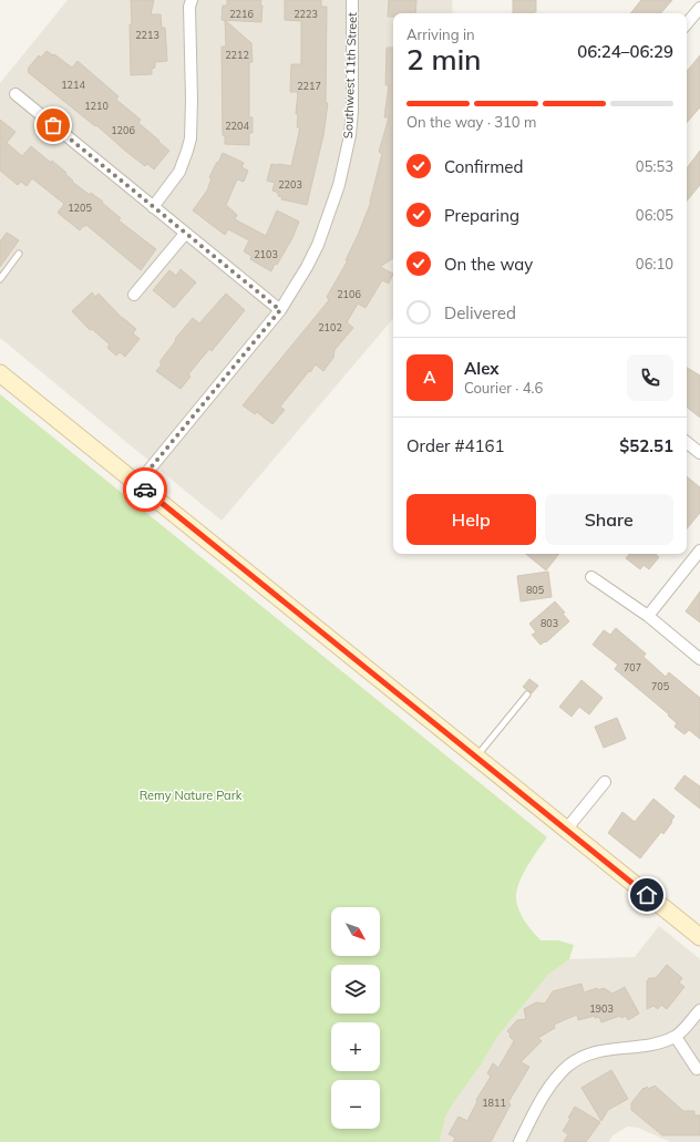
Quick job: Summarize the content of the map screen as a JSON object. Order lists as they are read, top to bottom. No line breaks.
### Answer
{"streets":{"street":["Southwest 11th Street"]},"parks":["Remy Nature Park"],"house_numbers":["2216","2223","2213","2212","1214","2217","1210","2204","1206","2203","1205","2103","2106","2102","805","803","707","705","1903","1811"],"north":"bottom right","page":{"heading":["2 min","Arriving in","06:24–06:29"],"panel":["Alex","Courier · 4.6","Order #4161","$52.51"],"bar":"On the way · 310 m","list":[["Confirmed","05:53"],["Preparing","06:05"],["On the way","06:10"],"Delivered"],"round":"A","buttons":["Help","Share"],"map_buttons":["+","−"]}}
